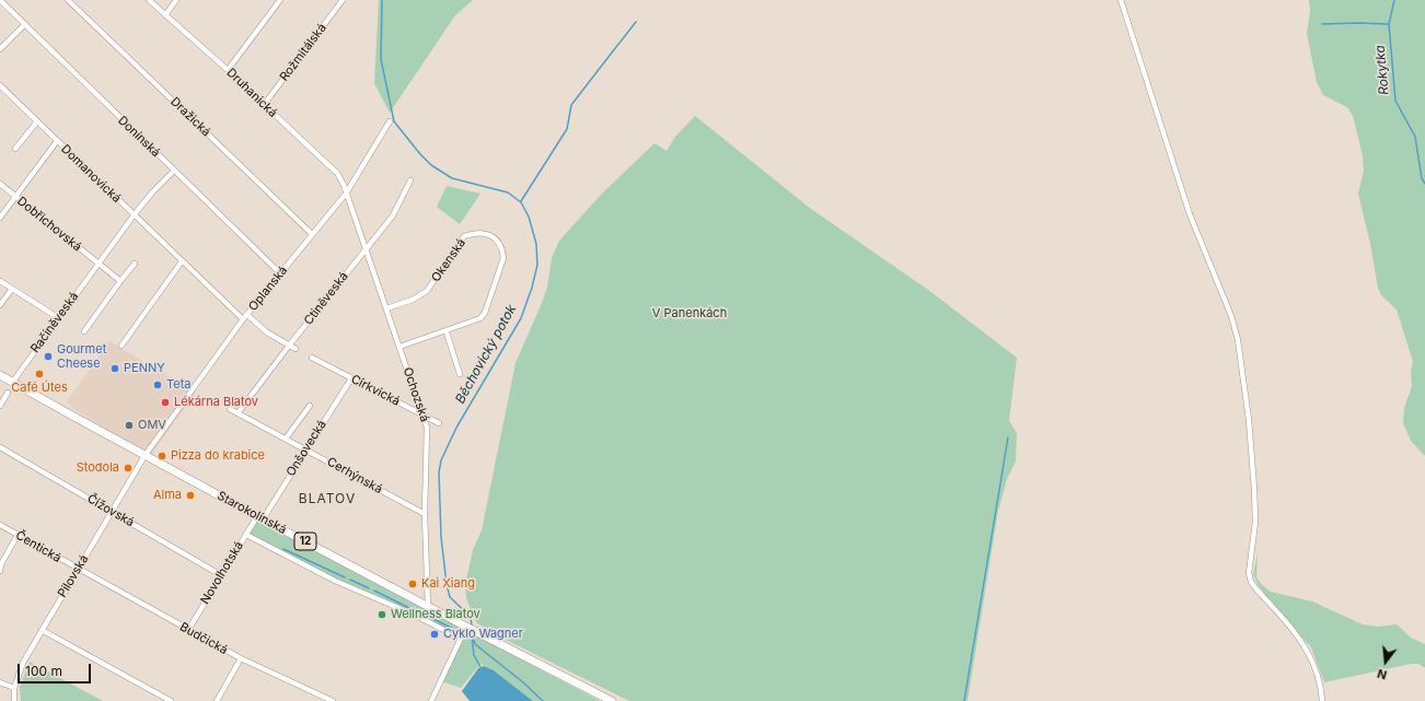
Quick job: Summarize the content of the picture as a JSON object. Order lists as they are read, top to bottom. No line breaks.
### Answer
{"streets":{"main road":["Starokolínská","12"],"street":["Rožmitálská","Druhanická","Dražická","Donínská","Domanovická","Dobřichovská","Okenská","Oplanská","Ctiněveská","Račiněveská","Církvická","Ochozská","Onšovecká","Cerhýnská","Čížovská","Čentická","Novolhotská","Pilovská","Budčická"]},"crossings":[["Rožmitálská","Druhanická"],["Druhanická","Oplanská"],["Druhanická","Ochozská"],["Dražická","Oplanská"],["Donínská","Oplanská"],["Donínská","Račiněveská"],["Domanovická","Oplanská"],["Domanovická","Račiněveská"],["Dobřichovská","Račiněveská"],["Okenská","Ochozská"],["Oplanská","Ochozská"],["Oplanská","Starokolínská"],["Oplanská","Pilovská"],["Ctiněveská","Ochozská"],["Ctiněveská","Cerhýnská"],["Račiněveská","Starokolínská"],["Církvická","Ochozská"],["Církvická","Onšovecká"],["Ochozská","Cerhýnská"],["Ochozská","Starokolínská"],["Onšovecká","Cerhýnská"],["Onšovecká","Starokolínská"],["Onšovecká","Novolhotská"],["Čížovská","Novolhotská"],["Čížovská","Pilovská"],["Starokolínská","Novolhotská"],["Starokolínská","Pilovská"],["Čentická","Pilovská"],["Čentická","Budčická"],["Novolhotská","Budčická"],["Pilovská","Budčická"]],"districts":["BLATOV"],"water":["Rokytka","Běchovický potok"],"parks":["V Panenkách"],"places":["Gourmet Cheese","PENNY","Café Útes","Teta","Lékárna Blatov","OMV","Pizza do krabice","Stodola","Alma","Kai Xiang","Wellness Blatov","Cyklo Wagner"],"scale_bar":"100 m","north":"bottom"}
